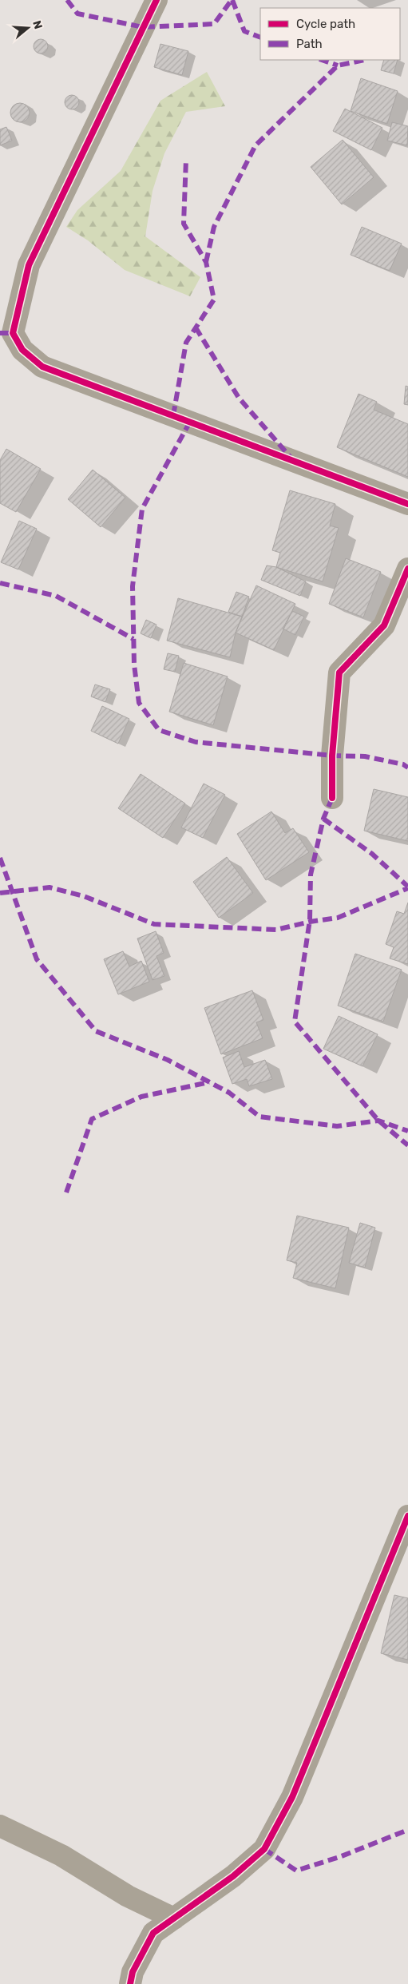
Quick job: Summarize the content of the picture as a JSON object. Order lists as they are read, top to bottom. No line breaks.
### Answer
{"legend":["Cycle path","Path"],"north":"right"}
